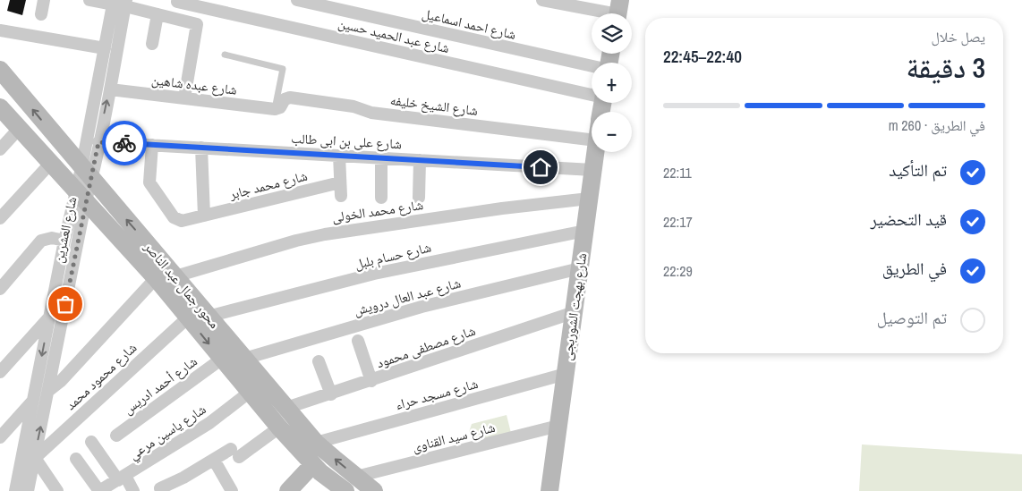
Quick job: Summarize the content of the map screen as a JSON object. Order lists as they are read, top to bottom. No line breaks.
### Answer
{"streets":{"street":["شارع احمد اسماعيل","شارع عبد الحميد حسين","شارع عبده شاهين","شارع الشيخ خليفه","شارع على بن ابى طالب","شارع محمد جابر","شارع محمد الخولى","شارع العشرين","شارع حسام بلبل","محور جمال عبد الناصر","شارع عبد العال درويش","شارع بهجت الشوربجى","شارع مصطفى محمود","شارع محمود محمد","شارع أحمد ادريس","شارع مسجد حراء","شارع ياسين مرعي","شارع سيد القناوى"]},"crossings":[["شارع عبده شاهين","شارع الشيخ خليفه"],["شارع عبده شاهين","شارع العشرين"],["شارع على بن ابى طالب","شارع محمد جابر"],["شارع على بن ابى طالب","شارع العشرين"],["شارع على بن ابى طالب","شارع بهجت الشوربجى"],["شارع محمد الخولى","محور جمال عبد الناصر"],["شارع محمد الخولى","شارع بهجت الشوربجى"],["شارع العشرين","محور جمال عبد الناصر"],["شارع العشرين","شارع محمود محمد"],["شارع حسام بلبل","محور جمال عبد الناصر"],["شارع حسام بلبل","شارع بهجت الشوربجى"],["محور جمال عبد الناصر","شارع عبد العال درويش"],["محور جمال عبد الناصر","شارع مصطفى محمود"],["محور جمال عبد الناصر","شارع محمود محمد"],["محور جمال عبد الناصر","شارع أحمد ادريس"],["محور جمال عبد الناصر","شارع مسجد حراء"],["محور جمال عبد الناصر","شارع ياسين مرعي"],["محور جمال عبد الناصر","شارع سيد القناوى"],["شارع عبد العال درويش","شارع بهجت الشوربجى"],["شارع بهجت الشوربجى","شارع مصطفى محمود"],["شارع بهجت الشوربجى","شارع مسجد حراء"],["شارع بهجت الشوربجى","شارع سيد القناوى"]],"page":{"map_buttons":["+","−"],"heading":["3 دقيقة","يصل خلال","22:40–22:45"],"bar":"في الطريق · 260 m","list":[["تم التأكيد","22:11"],["قيد التحضير","22:17"],["في الطريق","22:29"],"تم التوصيل"]}}
